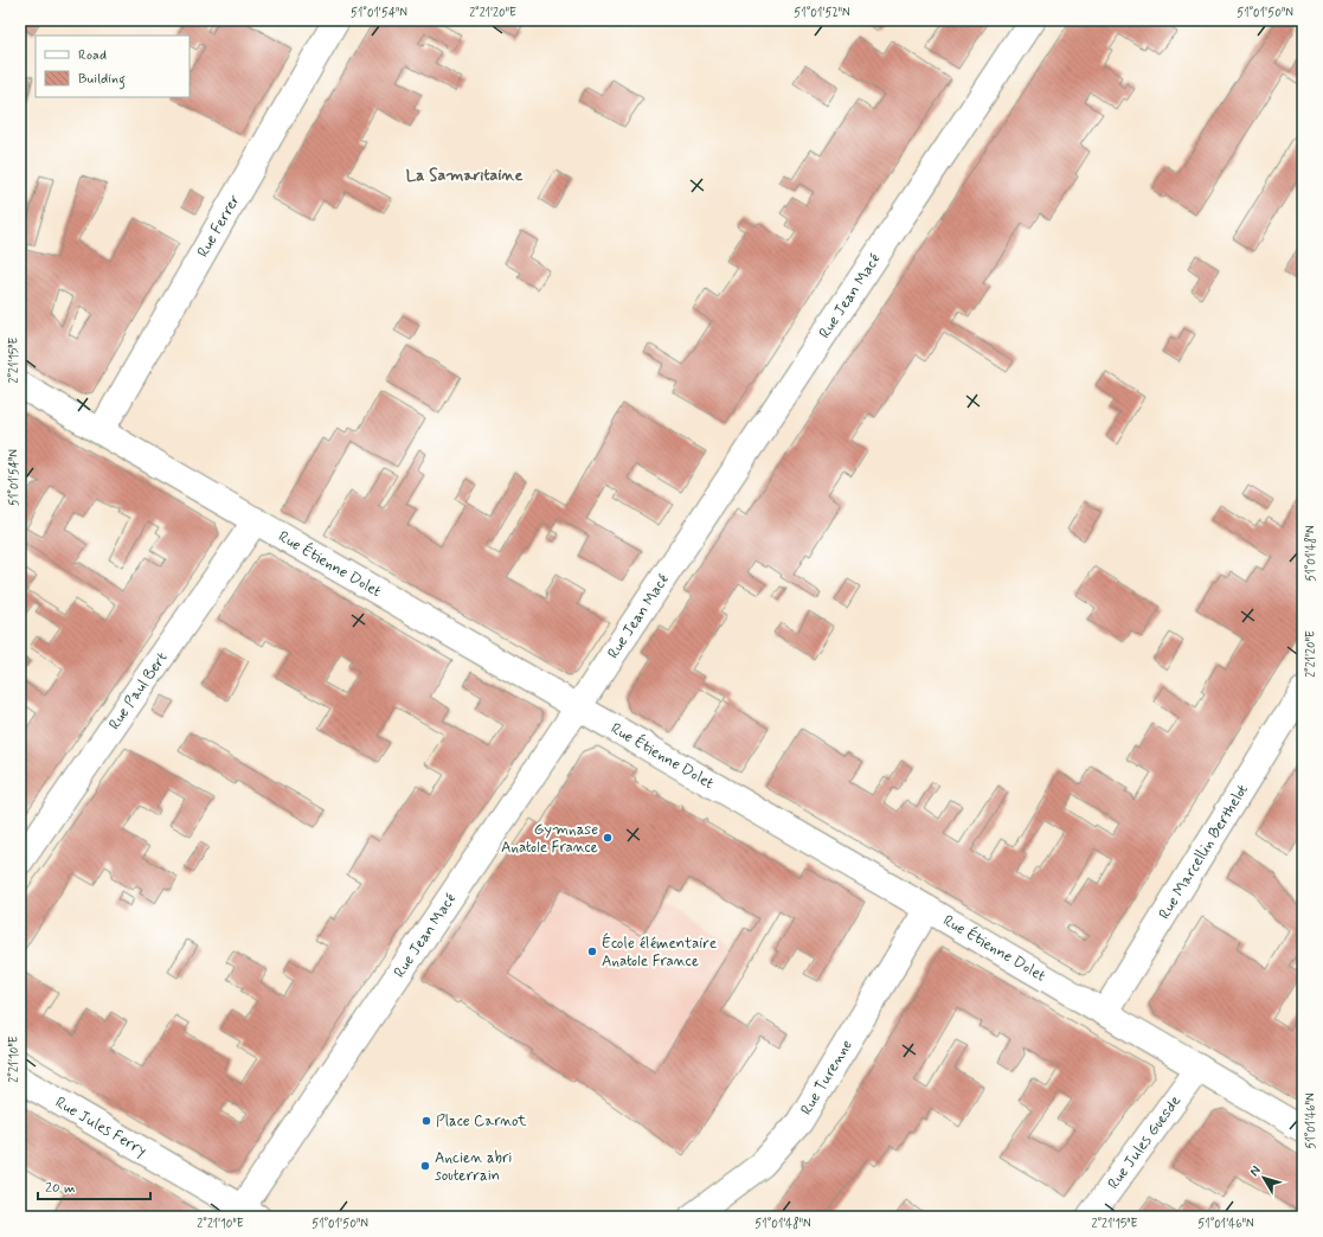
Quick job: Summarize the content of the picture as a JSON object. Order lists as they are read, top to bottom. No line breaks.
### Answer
{"streets":{"street":["Rue Ferrer","Rue Jean Macé","Rue Étienne Dolet","Rue Paul Bert","Rue Marcellin Berthelot","Rue Turenne","Rue Jules Ferry","Rue Jules Guesde"]},"crossings":[["Rue Ferrer","Rue Étienne Dolet"],["Rue Jean Macé","Rue Étienne Dolet"],["Rue Jean Macé","Rue Jules Ferry"],["Rue Étienne Dolet","Rue Paul Bert"],["Rue Étienne Dolet","Rue Marcellin Berthelot"],["Rue Étienne Dolet","Rue Turenne"],["Rue Étienne Dolet","Rue Jules Guesde"]],"districts":["La Samaritaine"],"places":["Gymnase Anatole France","École élémentaire Anatole France","Place Carnot","Ancien abri souterrain"],"legend":["Road","Building"],"scale_bar":"20 m","north":"top left","coordinates":["51°01'54\"N","2°21'20\"E","51°01'52\"N","51°01'50\"N","2°21'15\"E","51°01'48\"N","2°21'10\"E","51°01'46\"N"]}
